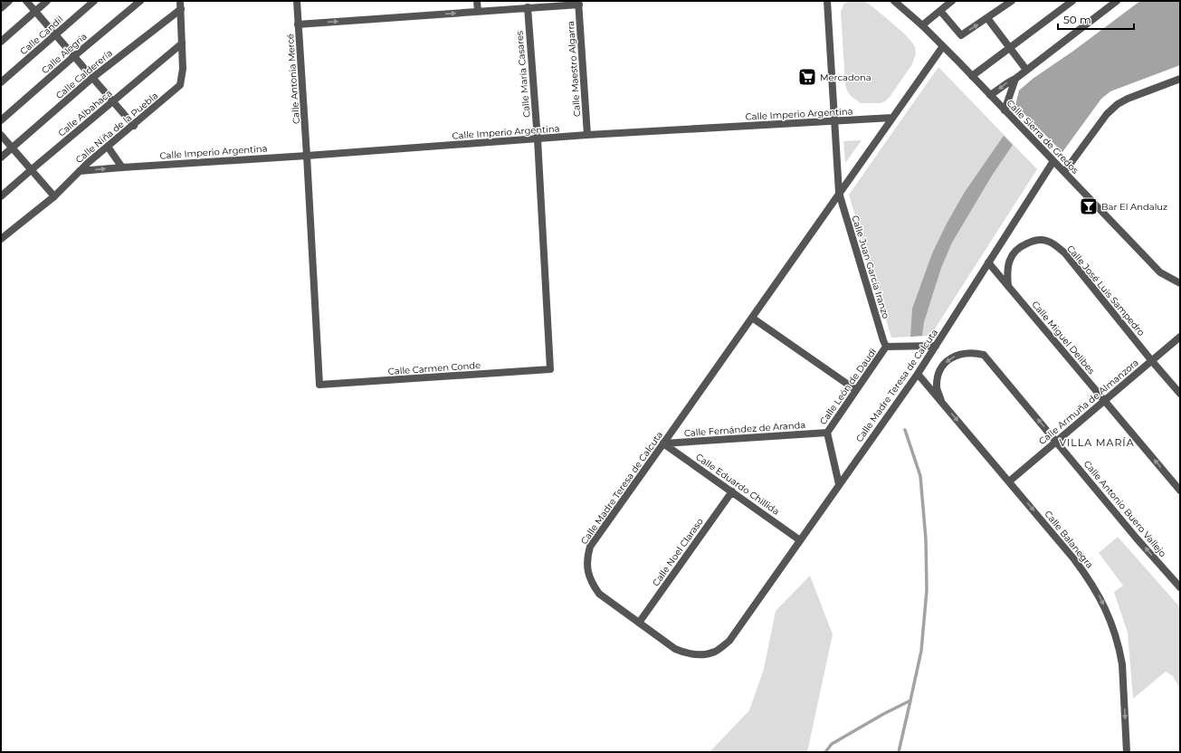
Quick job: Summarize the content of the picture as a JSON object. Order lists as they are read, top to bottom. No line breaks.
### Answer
{"streets":{"street":["Calle Candil","Calle Alegría","Calle Maestro Algarra","Calle Calderería","Calle María Casares","Calle Antonia Mercé","Calle Albahaca","Calle Imperio Argentina","Calle Niña de la Puebla","Calle Sierra de Gredos","Calle Juan García Iranzo","Calle José Luis Sampedro","Calle Miguel Delibes","Calle Carmen Conde","Calle Madre Teresa de Calcuta","Calle León de Daudi","Calle Armuña de Almanzora","Calle Fernández de Aranda","Calle Eduardo Chillida","Calle Antonio Buero Vallejo","Calle Balanegra","Calle Noel Claraso"]},"crossings":[["Calle Maestro Algarra","Calle Imperio Argentina"],["Calle Calderería","Calle Niña de la Puebla"],["Calle María Casares","Calle Imperio Argentina"],["Calle María Casares","Calle Carmen Conde"],["Calle Antonia Mercé","Calle Imperio Argentina"],["Calle Antonia Mercé","Calle Carmen Conde"],["Calle Albahaca","Calle Niña de la Puebla"],["Calle Imperio Argentina","Calle Niña de la Puebla"],["Calle Imperio Argentina","Calle Juan García Iranzo"],["Calle Imperio Argentina","Calle Carmen Conde"],["Calle Imperio Argentina","Calle Madre Teresa de Calcuta"],["Calle Sierra de Gredos","Calle Madre Teresa de Calcuta"],["Calle Juan García Iranzo","Calle Madre Teresa de Calcuta"],["Calle Juan García Iranzo","Calle León de Daudi"],["Calle José Luis Sampedro","Calle Miguel Delibes"],["Calle José Luis Sampedro","Calle Armuña de Almanzora"],["Calle Miguel Delibes","Calle Madre Teresa de Calcuta"],["Calle Miguel Delibes","Calle Armuña de Almanzora"],["Calle Madre Teresa de Calcuta","Calle León de Daudi"],["Calle Madre Teresa de Calcuta","Calle Fernández de Aranda"],["Calle Madre Teresa de Calcuta","Calle Eduardo Chillida"],["Calle Madre Teresa de Calcuta","Calle Balanegra"],["Calle Madre Teresa de Calcuta","Calle Noel Claraso"],["Calle León de Daudi","Calle Fernández de Aranda"],["Calle Armuña de Almanzora","Calle Antonio Buero Vallejo"],["Calle Armuña de Almanzora","Calle Balanegra"],["Calle Fernández de Aranda","Calle Eduardo Chillida"],["Calle Eduardo Chillida","Calle Noel Claraso"],["Calle Antonio Buero Vallejo","Calle Balanegra"]],"one_way":["Calle Miguel Delibes","Calle Balanegra"],"districts":["VILLA MARÍA"],"places":{"supermarket":["Mercadona"],"bar":["Bar El Andaluz"]},"scale_bar":"50 m"}
